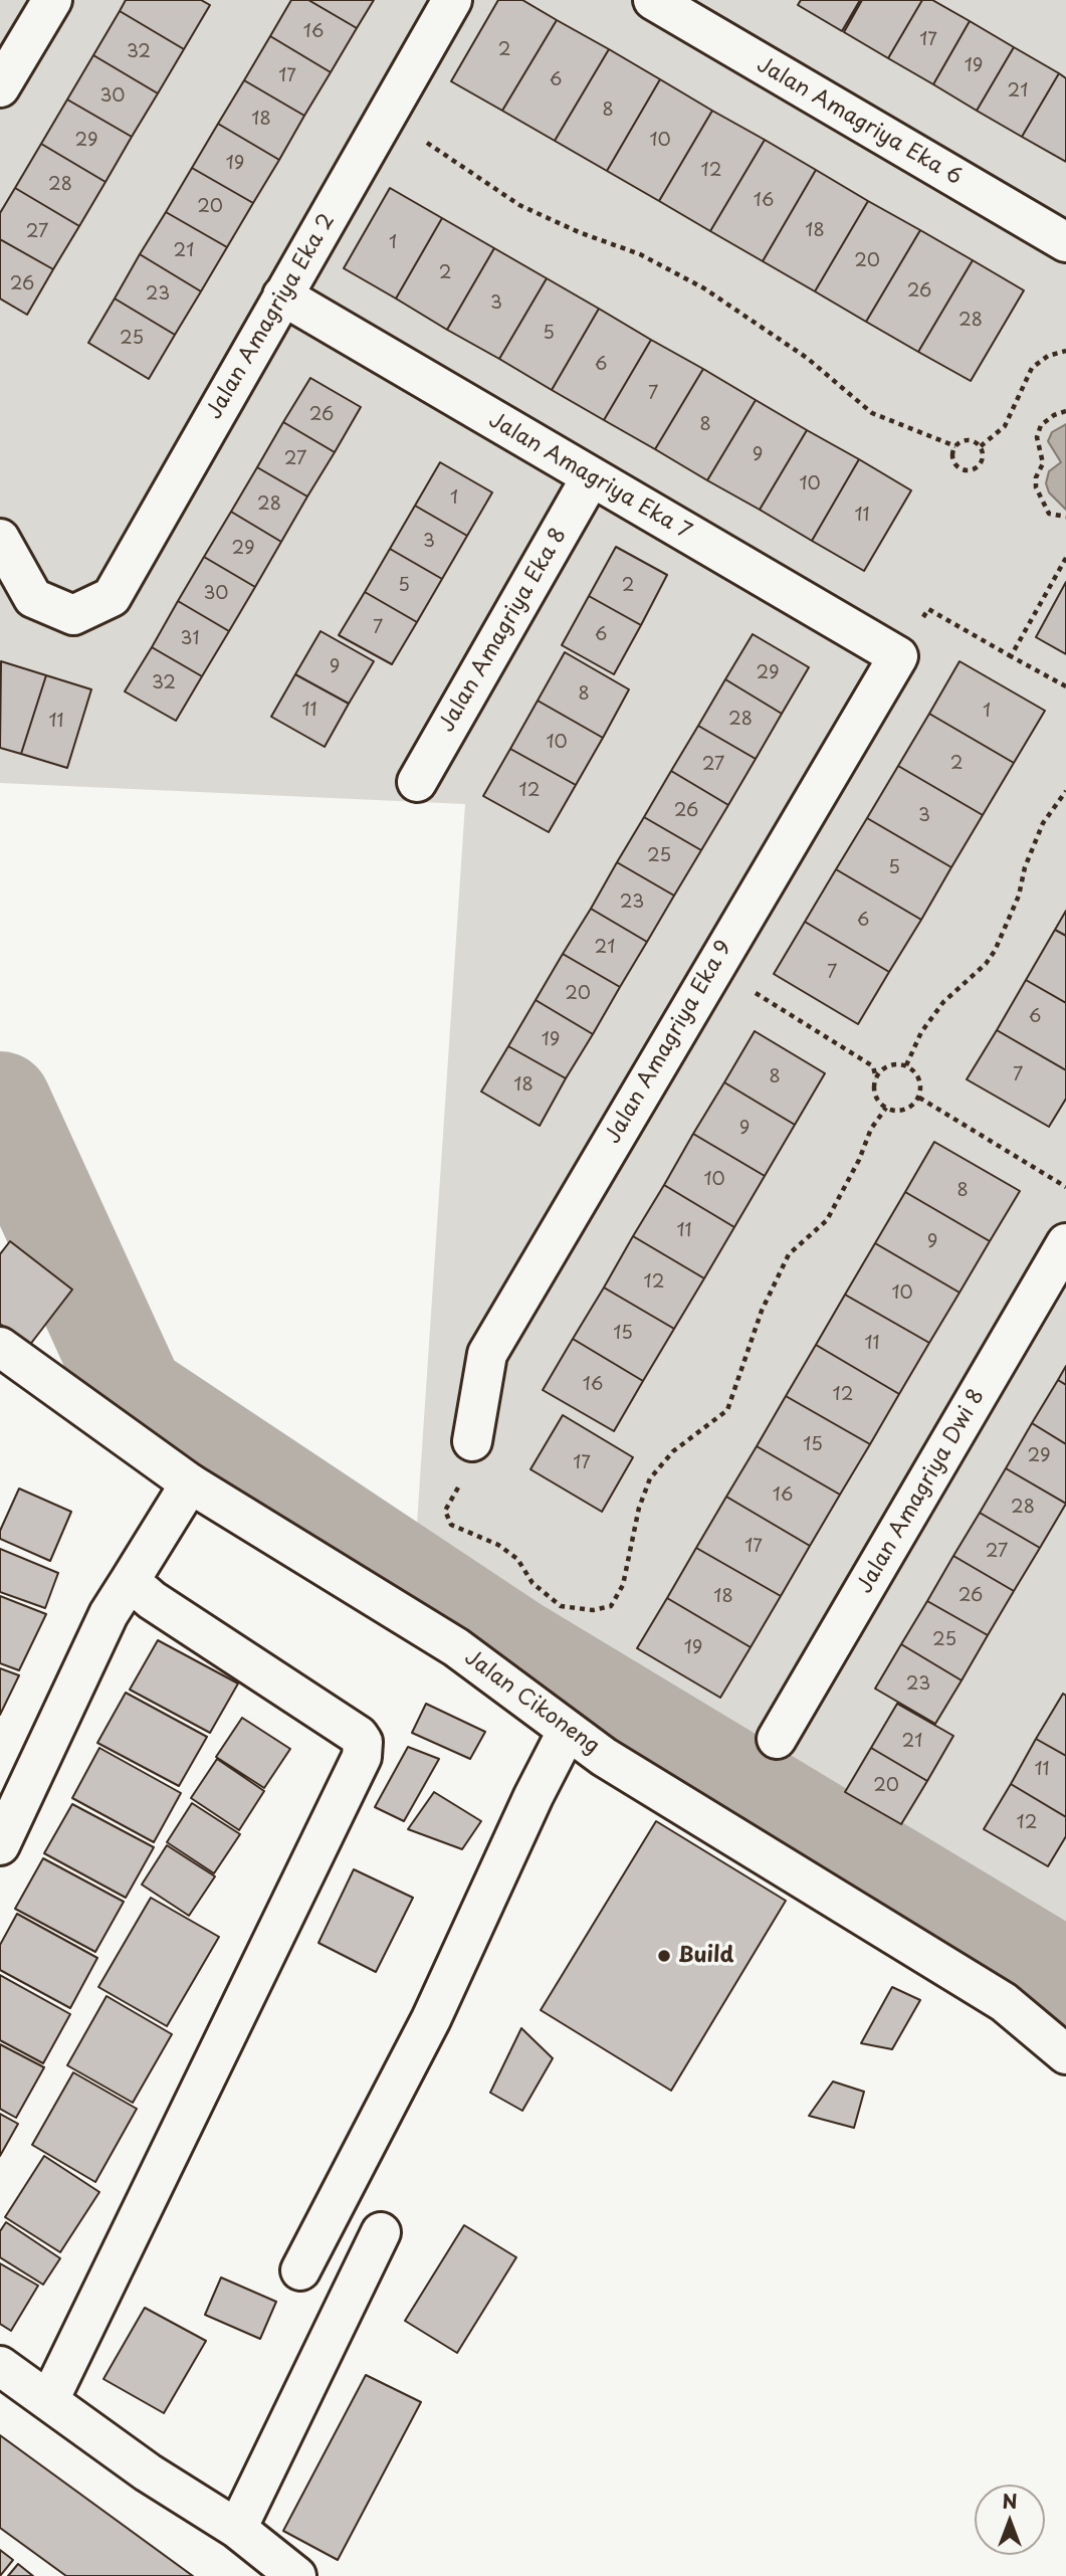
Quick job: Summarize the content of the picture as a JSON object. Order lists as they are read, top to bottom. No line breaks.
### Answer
{"streets":{"street":["Jalan Amagriya Eka 6","Jalan Amagriya Eka 2","Jalan Amagriya Eka 7","Jalan Amagriya Eka 8","Jalan Amagriya Eka 9","Jalan Amagriya Dwi 8","Jalan Cikoneng"]},"crossings":[["Jalan Amagriya Eka 2","Jalan Amagriya Eka 7"],["Jalan Amagriya Eka 7","Jalan Amagriya Eka 8"],["Jalan Amagriya Eka 7","Jalan Amagriya Eka 9"]],"places":["Build"],"house_numbers":["16","17","2","32","19","17","6","21","30","8","18","29","10","19","12","28","16","20","18","27","1","21","20","2","26","26","23","3","28","5","25","6","7","26","8","9","27","10","1","28","11","3","29","5","2","30","7","6","31","9","29","32","8","11","1","28","11","10","2","27","12","26","3","25","5","23","6","21","7","20","6","19","7","8","18","9","10","8","11","9","12","10","15","11","16","12","15","29","17","16","28","17","27","26","18","25","19","23","21","11","20","12"],"north":"top"}
